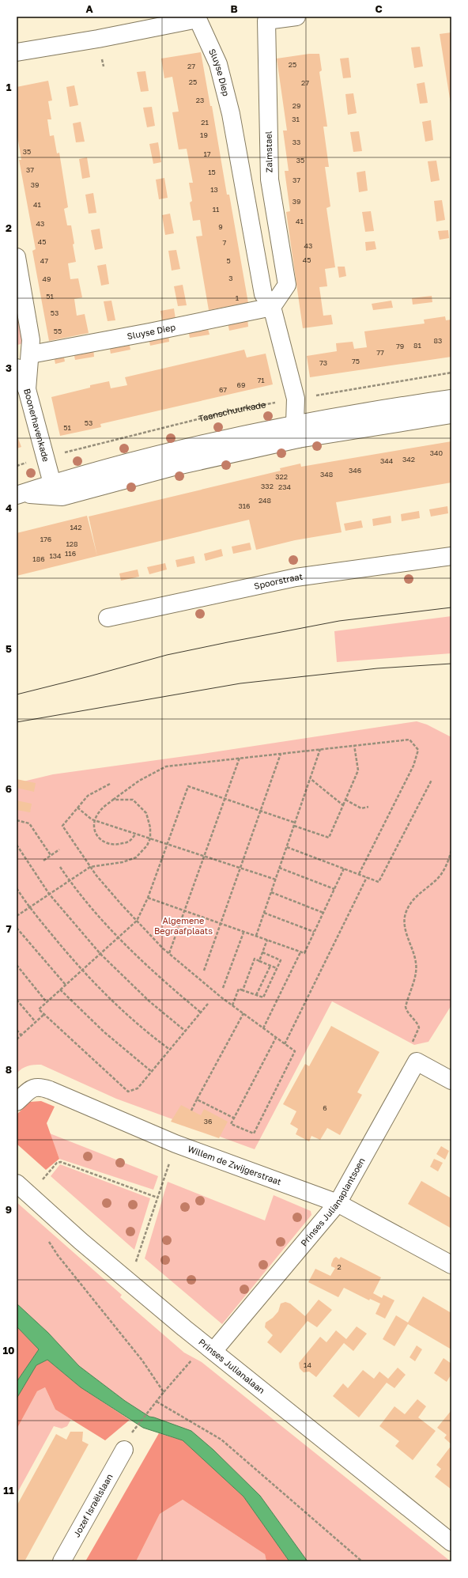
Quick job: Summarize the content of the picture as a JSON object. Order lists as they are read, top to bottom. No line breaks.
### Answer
{"streets":{"street":["Sluyse Diep","Zalmstael","Boonerhavenkade","Spoorstraat","Willem de Zwijgerstraat","Prinses Julianaplantsoen","Prinses Julianalaan","Jozef Israëlslaan"],"path":["Taanschuurkade"]},"crossings":[["Sluyse Diep","Zalmstael"],["Sluyse Diep","Taanschuurkade"],["Taanschuurkade","Boonerhavenkade"],["Willem de Zwijgerstraat","Prinses Julianaplantsoen"],["Prinses Julianaplantsoen","Prinses Julianalaan"]],"parks":["Algemene Begraafplaats"],"house_numbers":["25","27","25","27","23","29","31","21","19","33","35","17","35","37","15","37","39","13","39","41","11","41","43","9","45","7","43","45","47","5","3","49","51","1","53","55","83","81","79","77","75","73","71","69","67","53","51","340","342","344","346","348","322","332","234","248","316","142","176","128","116","134","186","6","36","2","14"],"grid":{"columns":["A","B","C"],"rows":["1","2","3","4","5","6","7","8","9","10","11"]}}
